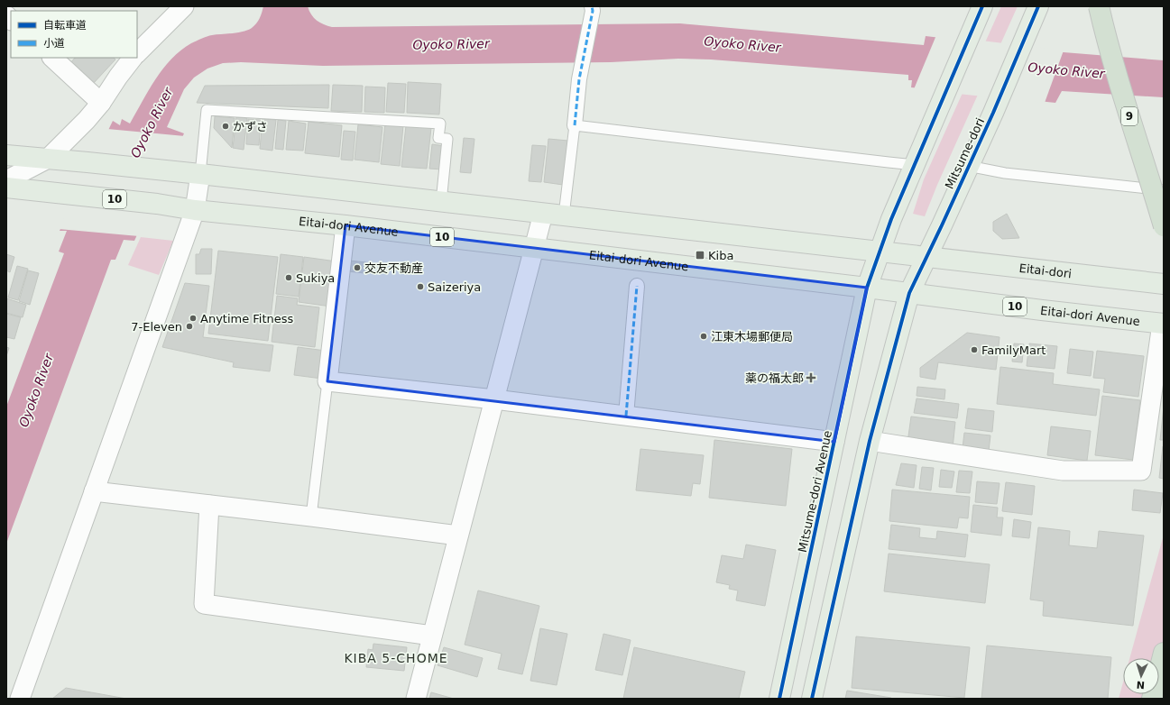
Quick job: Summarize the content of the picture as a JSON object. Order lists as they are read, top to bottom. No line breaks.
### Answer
{"streets":{"highway":["9"],"main road":["Mitsume-dori","10","Eitai-dori Avenue","Eitai-dori","Mitsume-dori Avenue"]},"crossings":[["Mitsume-dori","Eitai-dori Avenue"],["Mitsume-dori","Eitai-dori"],["Eitai-dori Avenue","Mitsume-dori Avenue"]],"districts":["KIBA 5-CHOME"],"water":["Oyoko River"],"places":{"other":["かずさ","交友不動産","Sukiya","Saizeriya","Anytime Fitness","7-Eleven","江東木場郵便局","FamilyMart"],"transit":["Kiba"],"health":["薬の福太郎"]},"legend":["自転車道","小道"],"north":"bottom"}
